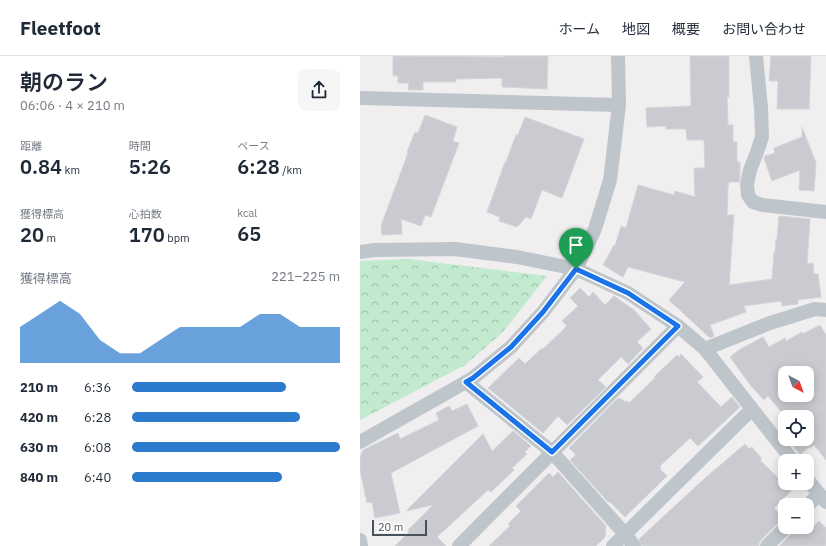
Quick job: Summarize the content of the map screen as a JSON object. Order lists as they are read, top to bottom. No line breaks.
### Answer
{"scale_bar":"20 m","north":"bottom right","page":{"header":"Fleetfoot","nav":["ホーム","地図","概要","お問い合わせ"],"heading":["朝のラン","06:06 · 4 × 210 m"],"stats":[["距離","0.84 km"],["時間","5:26"],["ペース","6:28 /km"],["獲得標高","20 m"],["心拍数","170 bpm"],["kcal","65"]],"chart":["獲得標高","221–225 m"],"map_buttons":["+","−"],"list":[{"name":"210 m","note":"6:36"},{"name":"420 m","note":"6:28"},{"name":"630 m","note":"6:08"},{"name":"840 m","note":"6:40"}],"scale":"20 m"}}
